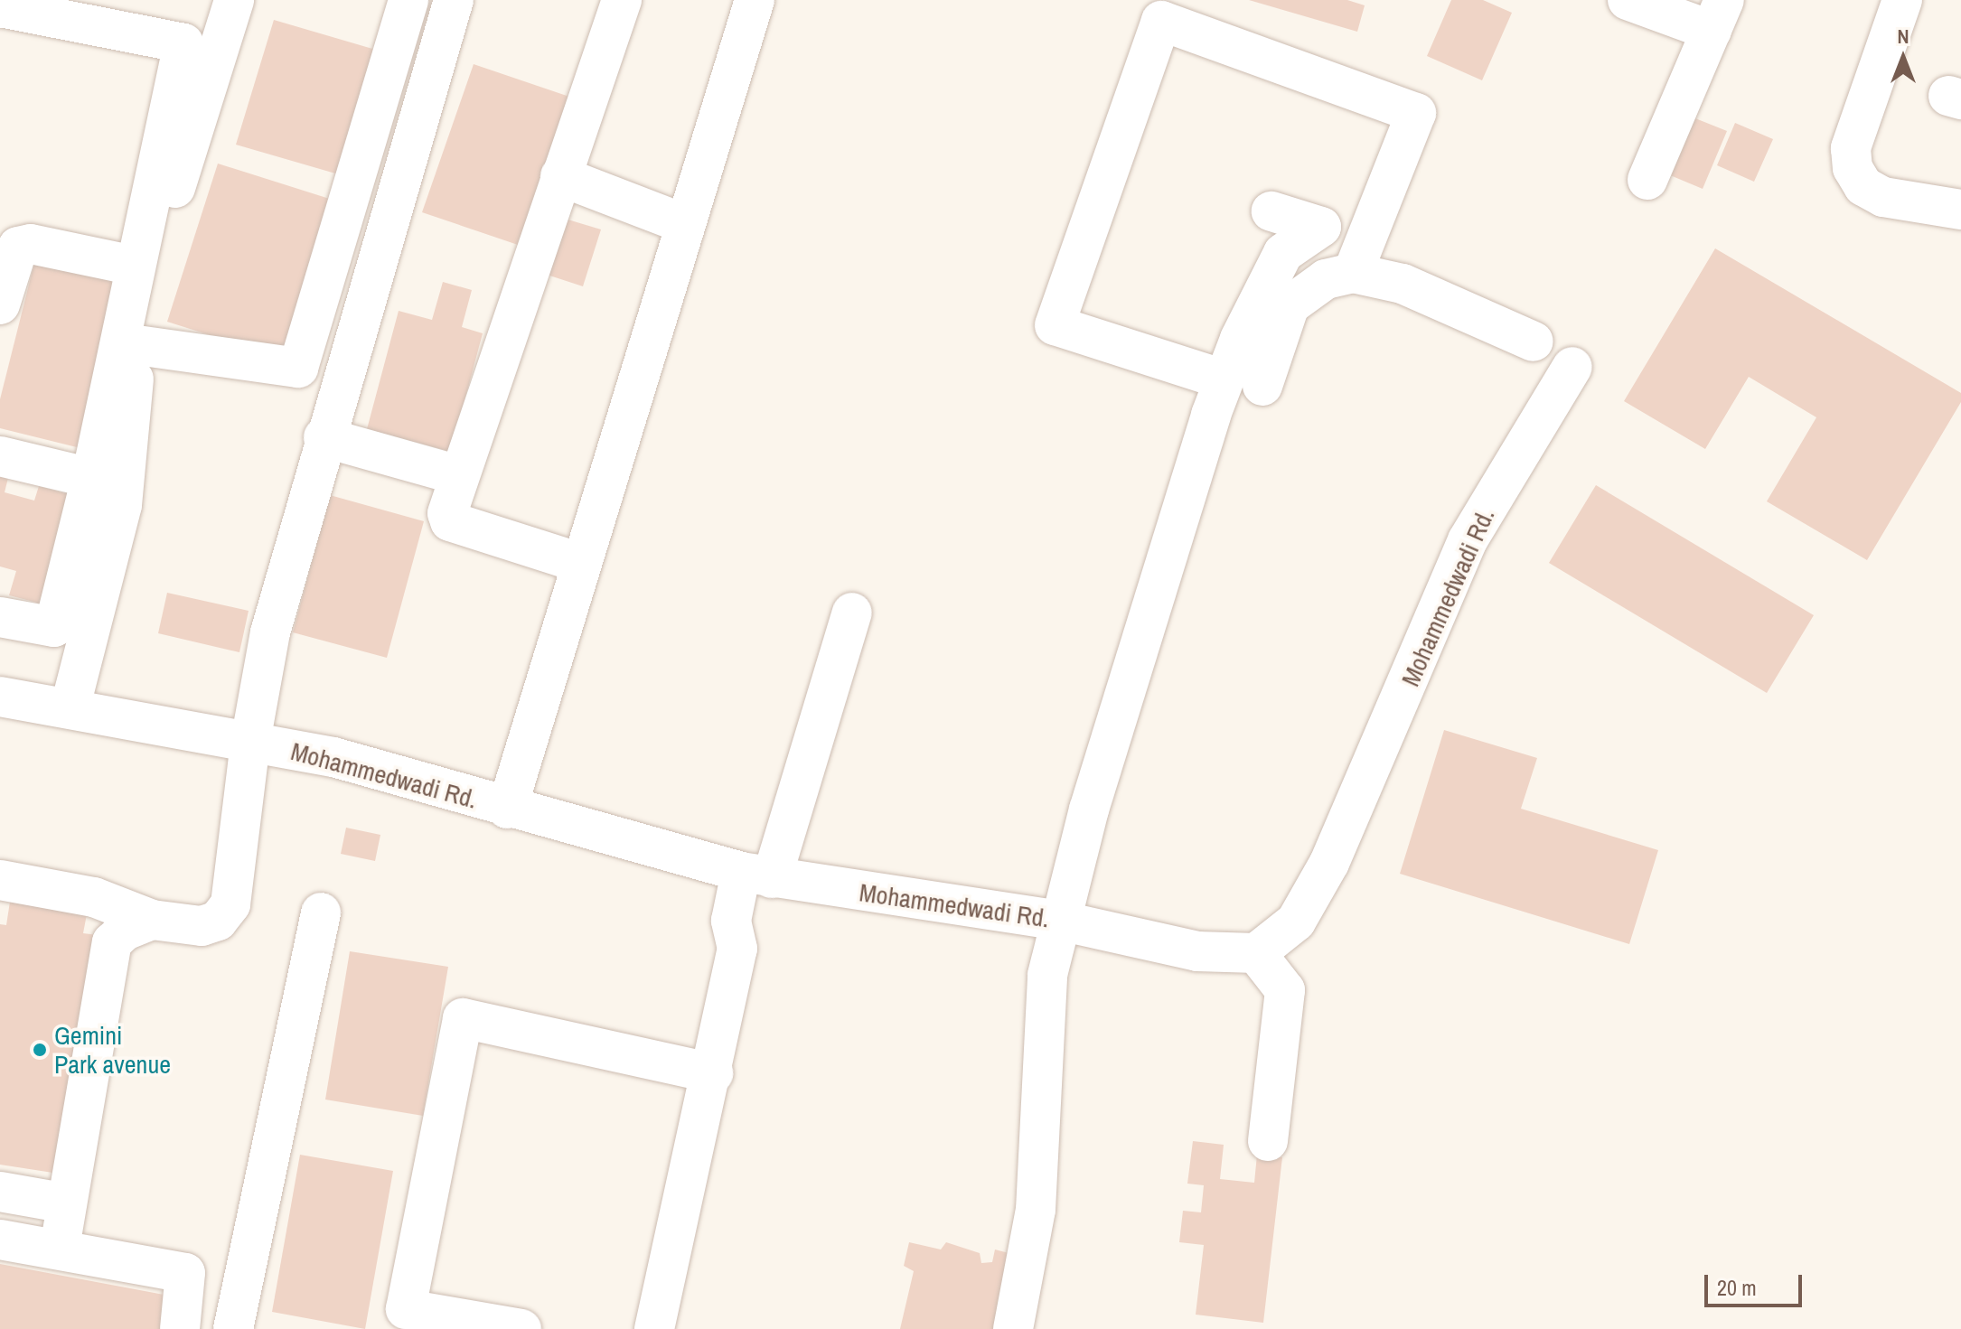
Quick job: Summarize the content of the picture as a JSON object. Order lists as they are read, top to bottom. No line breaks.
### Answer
{"streets":{"street":["Mohammedwadi Rd."]},"places":["Gemini Park avenue"],"scale_bar":"20 m","north":"top"}
